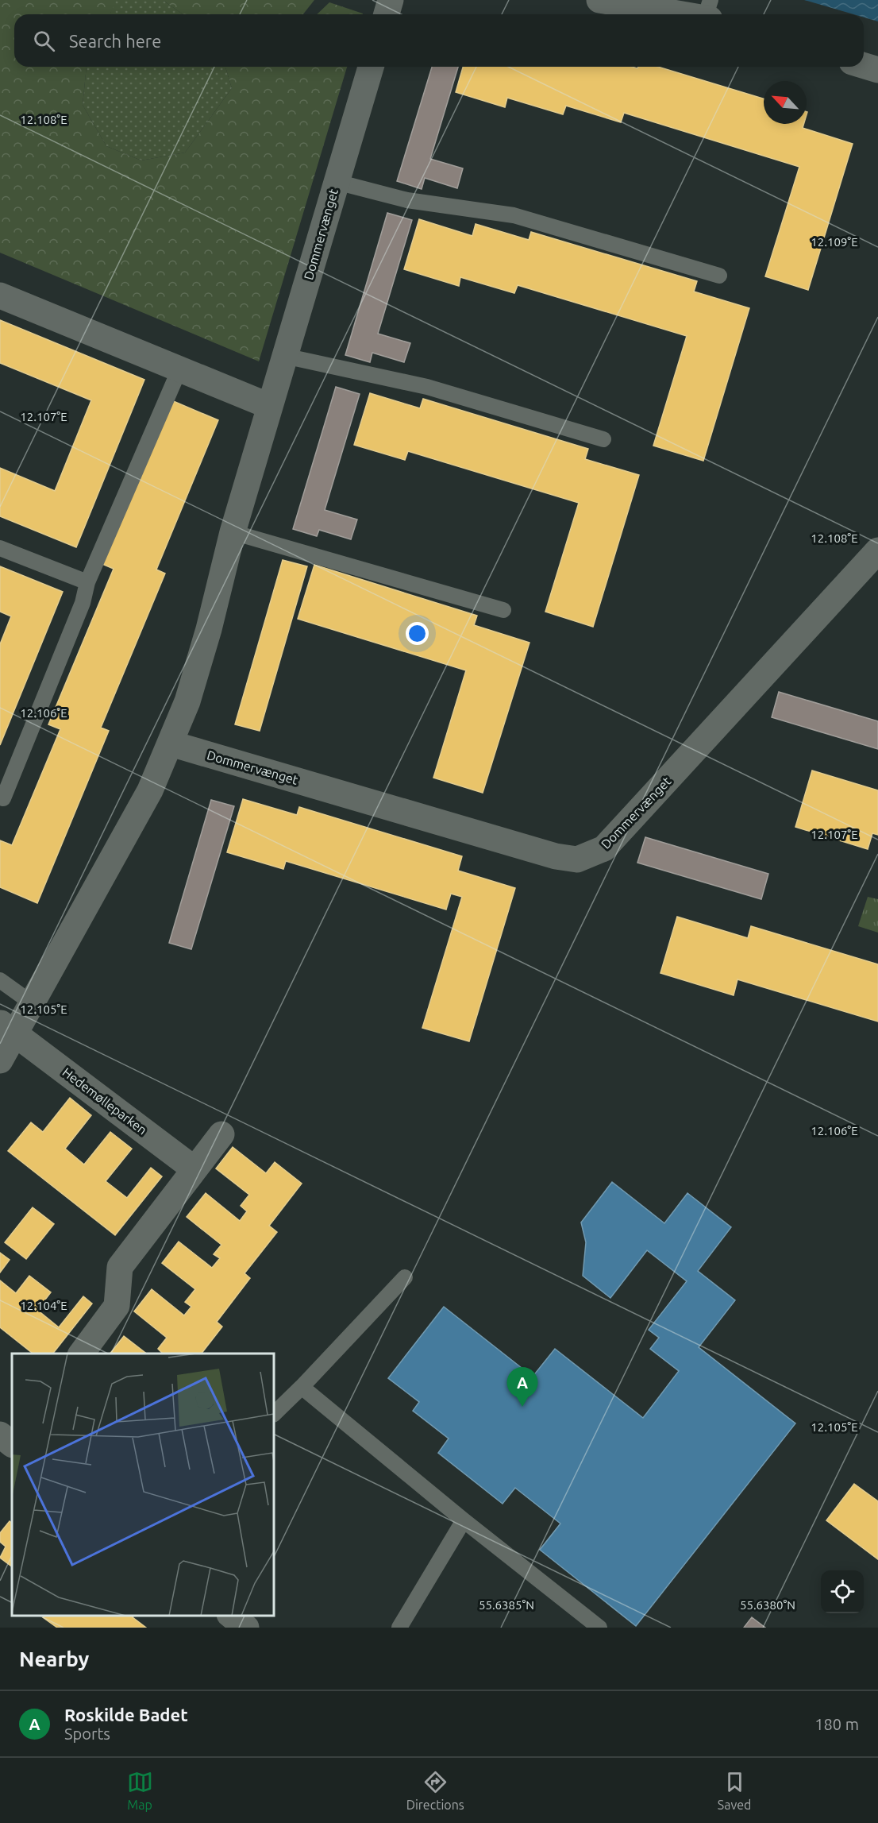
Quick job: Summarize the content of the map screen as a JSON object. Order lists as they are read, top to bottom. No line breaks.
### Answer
{"streets":{"street":["Dommervænget","Hedemølleparken"]},"crossings":[["Dommervænget","Hedemølleparken"]],"north":"top left","page":{"search":"Search here","pins":"A","heading":"Nearby","list":[{"mark":"A","name":"Roskilde Badet","note":"Sports","value":"180 m"}],"nav":["Map","Directions","Saved"]},"coordinates":["12.108°E","12.109°E","12.107°E","12.106°E","12.105°E","12.104°E","55.6385°N","55.6380°N"]}
